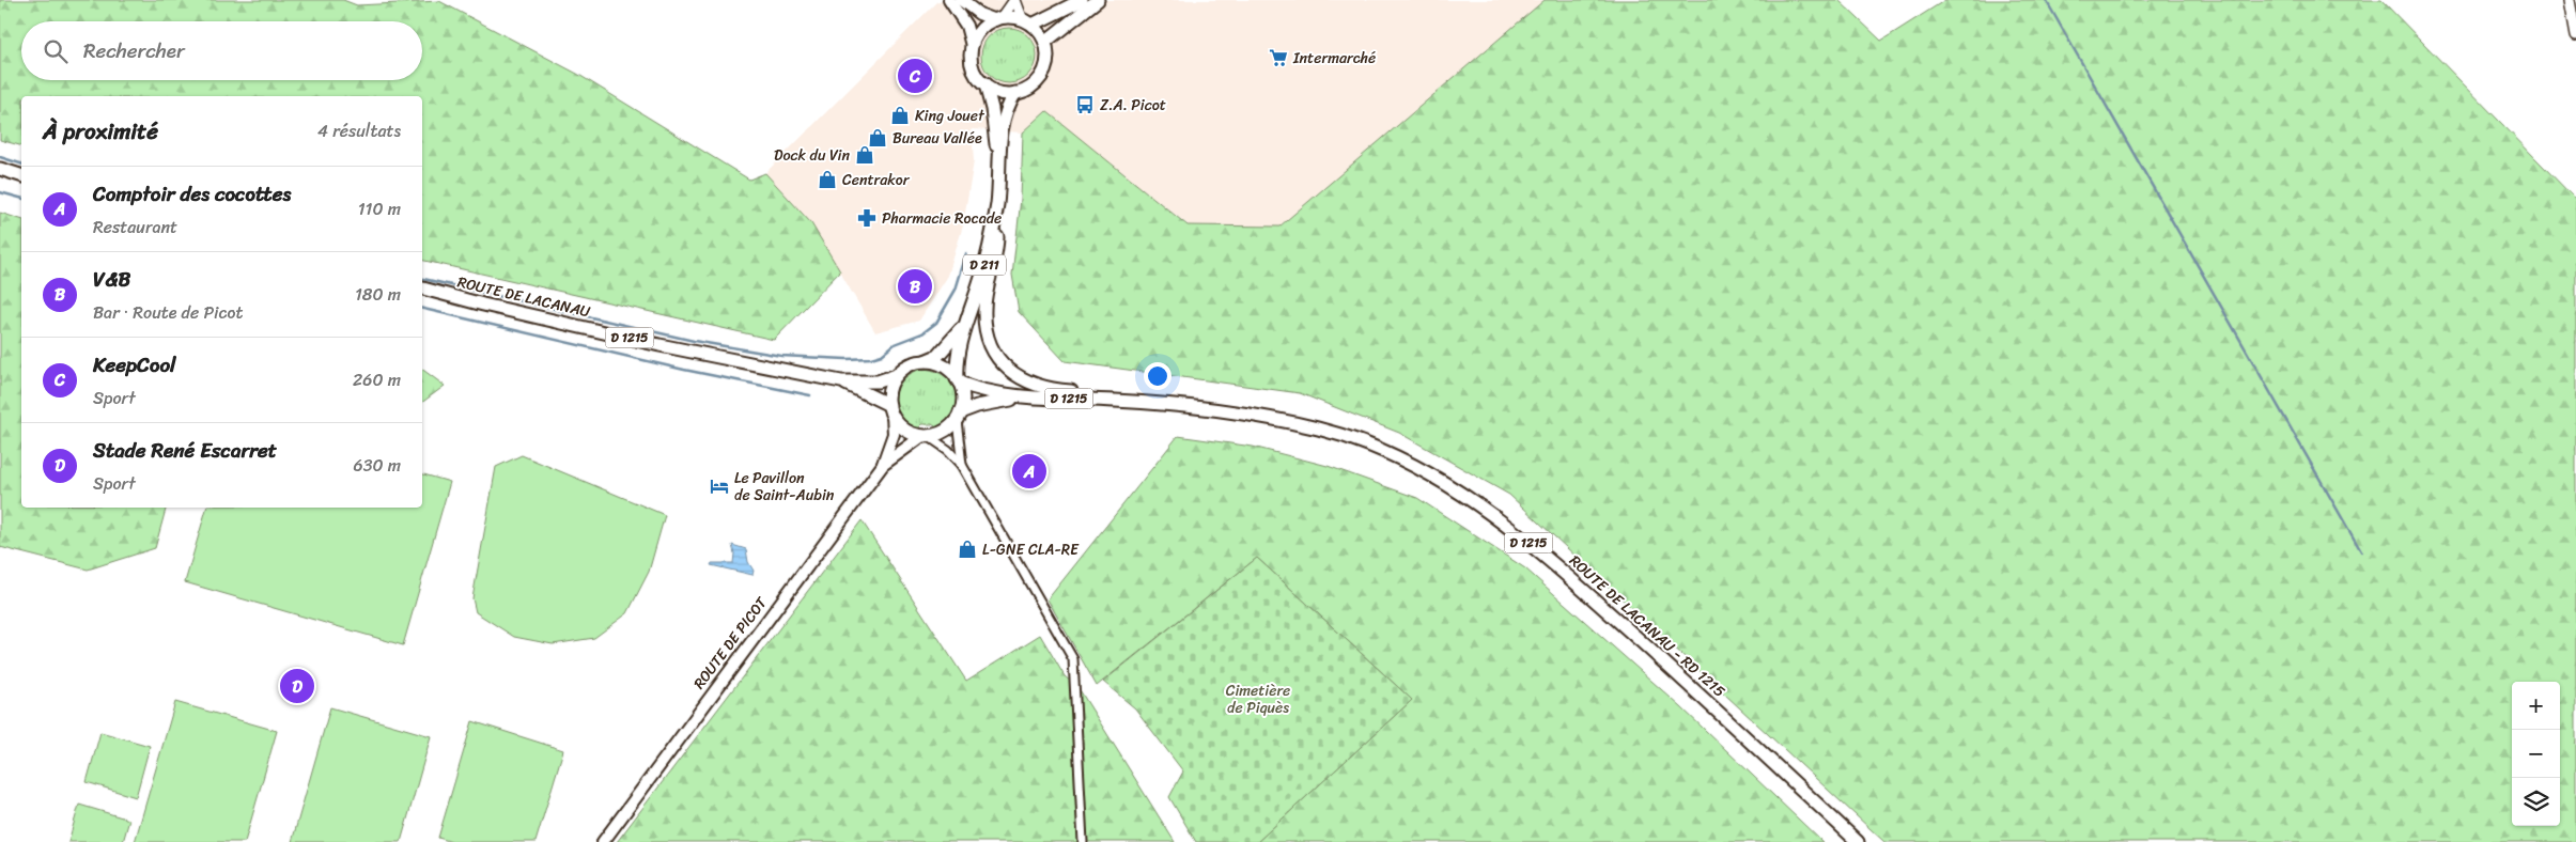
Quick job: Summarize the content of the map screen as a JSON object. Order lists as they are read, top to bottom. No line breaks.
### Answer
{"streets":{"main road":["D 211","ROUTE DE LACANAU","D 1215","ROUTE DE LACANAU - RD 1215","ROUTE DE PICOT"]},"crossings":[["D 211","D 1215"],["D 211","ROUTE DE PICOT"],["ROUTE DE LACANAU","D 1215"],["D 1215","ROUTE DE LACANAU - RD 1215"],["D 1215","ROUTE DE PICOT"]],"parks":["Cimetière de Piquès"],"places":{"supermarket":["Intermarché"],"bus stop":["Z.A. Picot"],"shop":["King Jouet","Bureau Vallée","Dock du Vin","Centrakor","L-GNE CLA-RE"],"pharmacy":["Pharmacie Rocade"],"hotel":["Le Pavillon de Saint-Aubin"]},"page":{"search":"Rechercher","pins":["C","B","A","D"],"heading":["À proximité","4 résultats"],"list":[{"mark":"A","name":"Comptoir des cocottes","note":"Restaurant","value":"110 m"},{"mark":"B","name":"V&B","note":"Bar · Route de Picot","value":"180 m"},{"mark":"C","name":"KeepCool","note":"Sport","value":"260 m"},{"mark":"D","name":"Stade René Escarret","note":"Sport","value":"630 m"}],"map_buttons":["+","−"]}}
